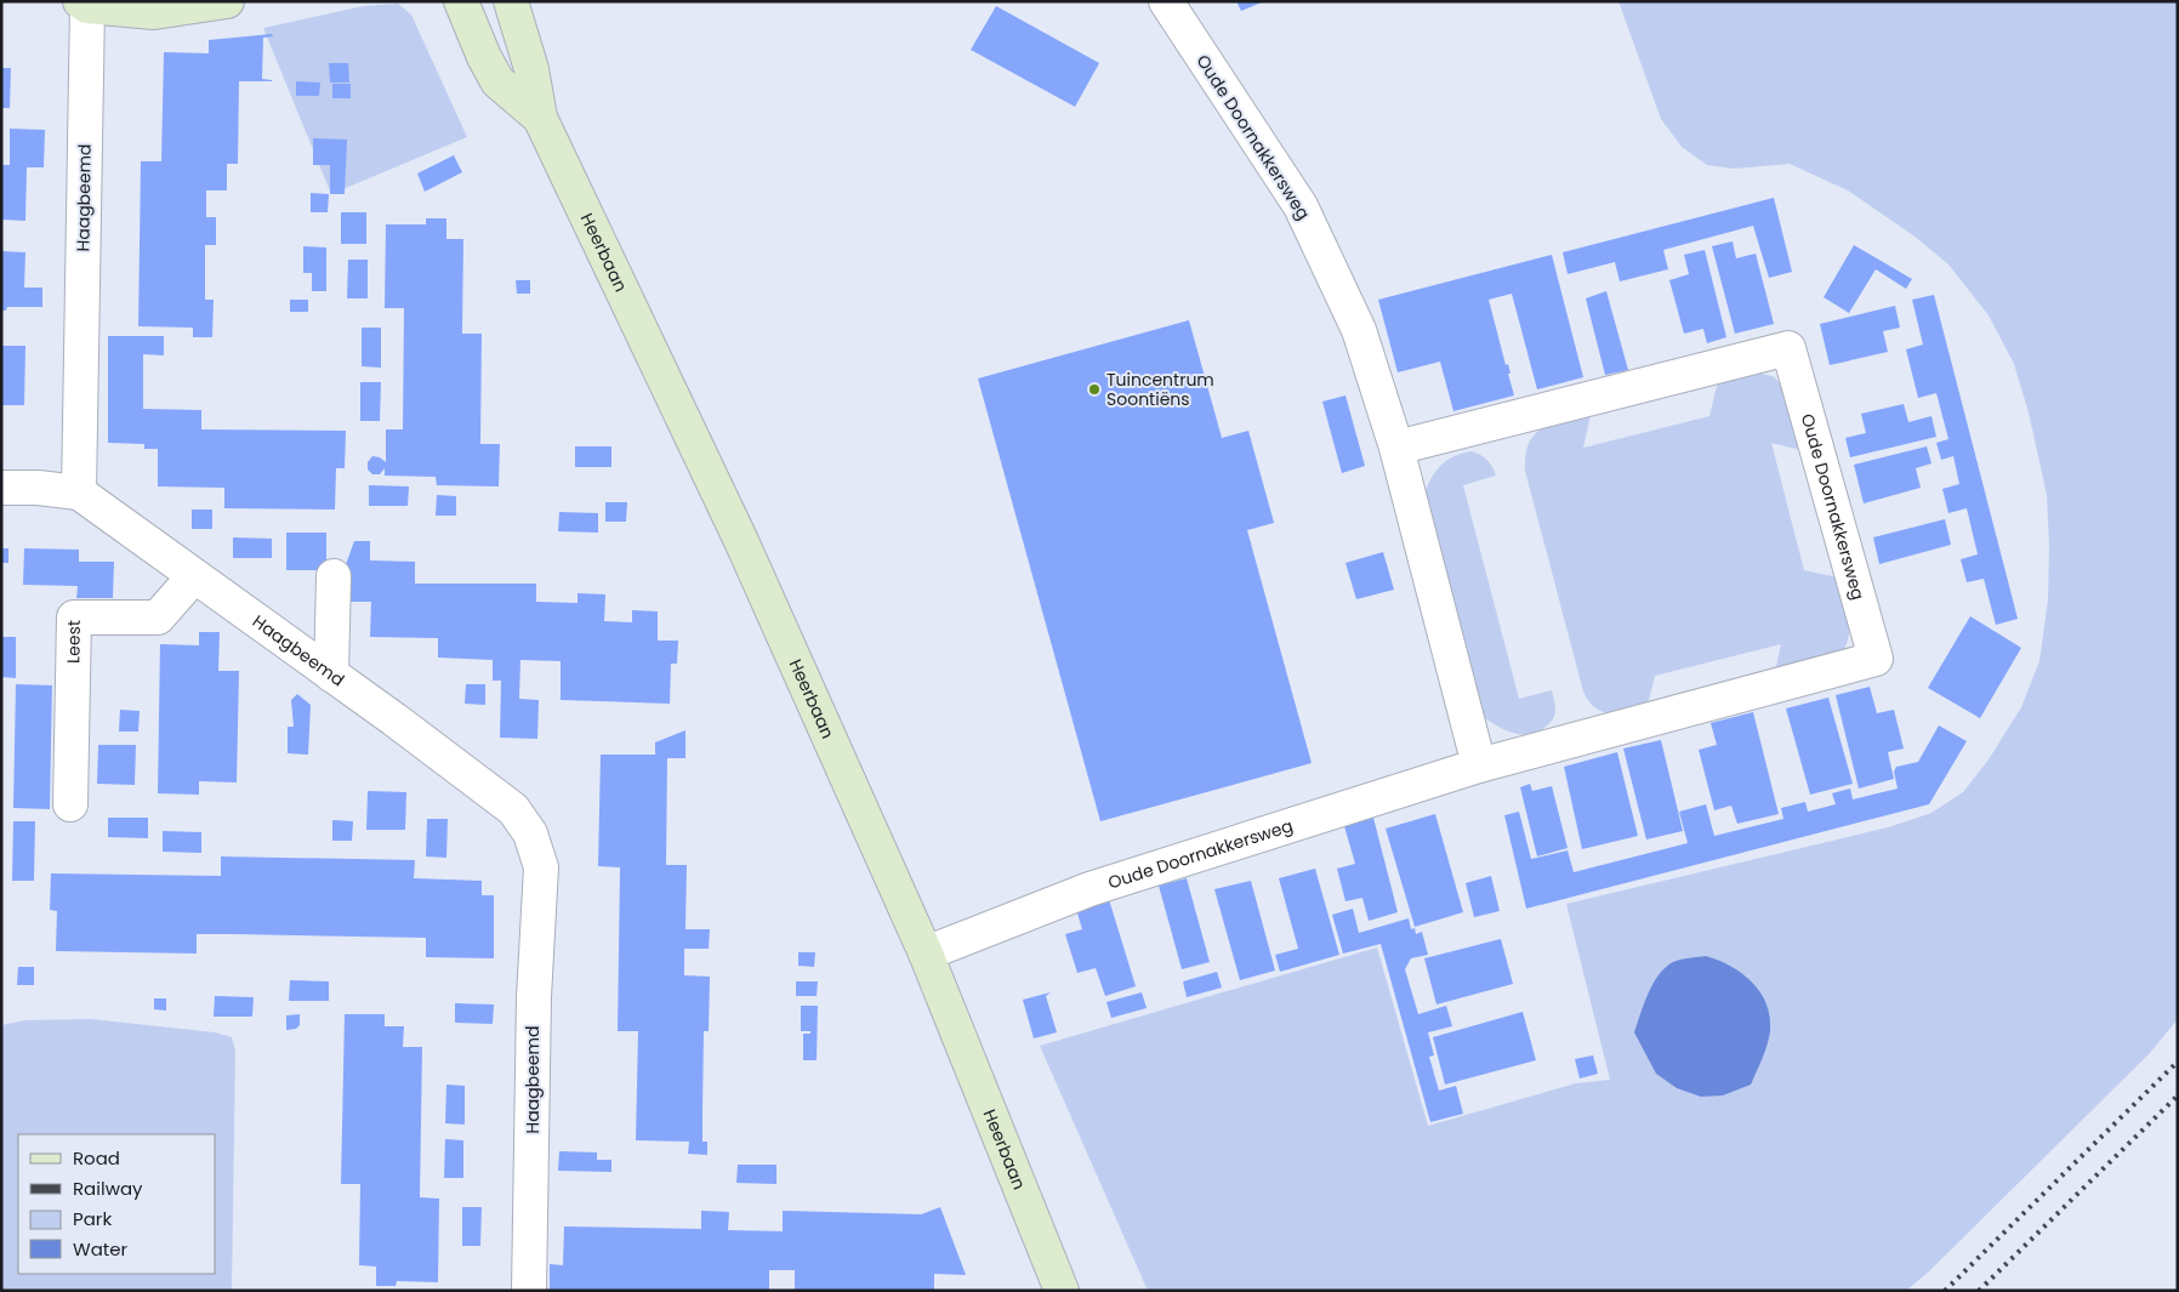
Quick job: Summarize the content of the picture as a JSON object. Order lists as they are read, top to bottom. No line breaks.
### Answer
{"streets":{"street":["Oude Doornakkersweg","Haagbeemd","Heerbaan","Leest"]},"crossings":[["Oude Doornakkersweg","Heerbaan"],["Haagbeemd","Leest"]],"places":["Tuincentrum Soontiëns"],"legend":["Road","Railway","Park","Water"]}
